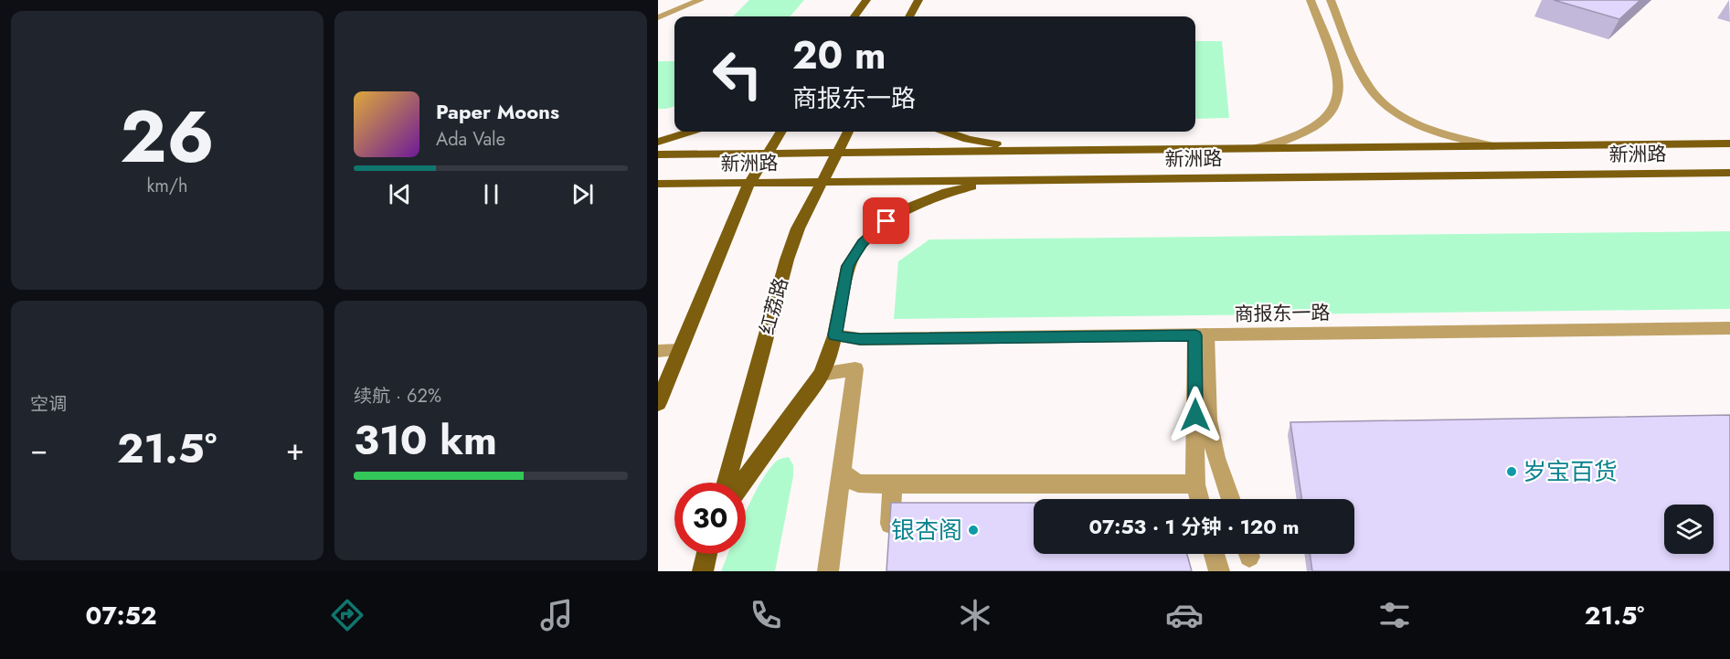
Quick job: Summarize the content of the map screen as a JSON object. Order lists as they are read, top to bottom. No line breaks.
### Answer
{"streets":{"main road":["新洲路","红荔路"],"street":["商报东一路"]},"crossings":[["新洲路","红荔路"]],"places":["岁宝百货","银杏阁"],"page":{"tile":[["26","km/h"],"空调",["续航 · 62%","310 km"]],"turn":["20 m","商报东一路"],"song":["Paper Moons","Ada Vale"],"heat":["−","21.5°","+"],"limit":"30","trip":"07:53 · 1 分钟 · 120 m","tabs":["07:52","21.5°"]}}
